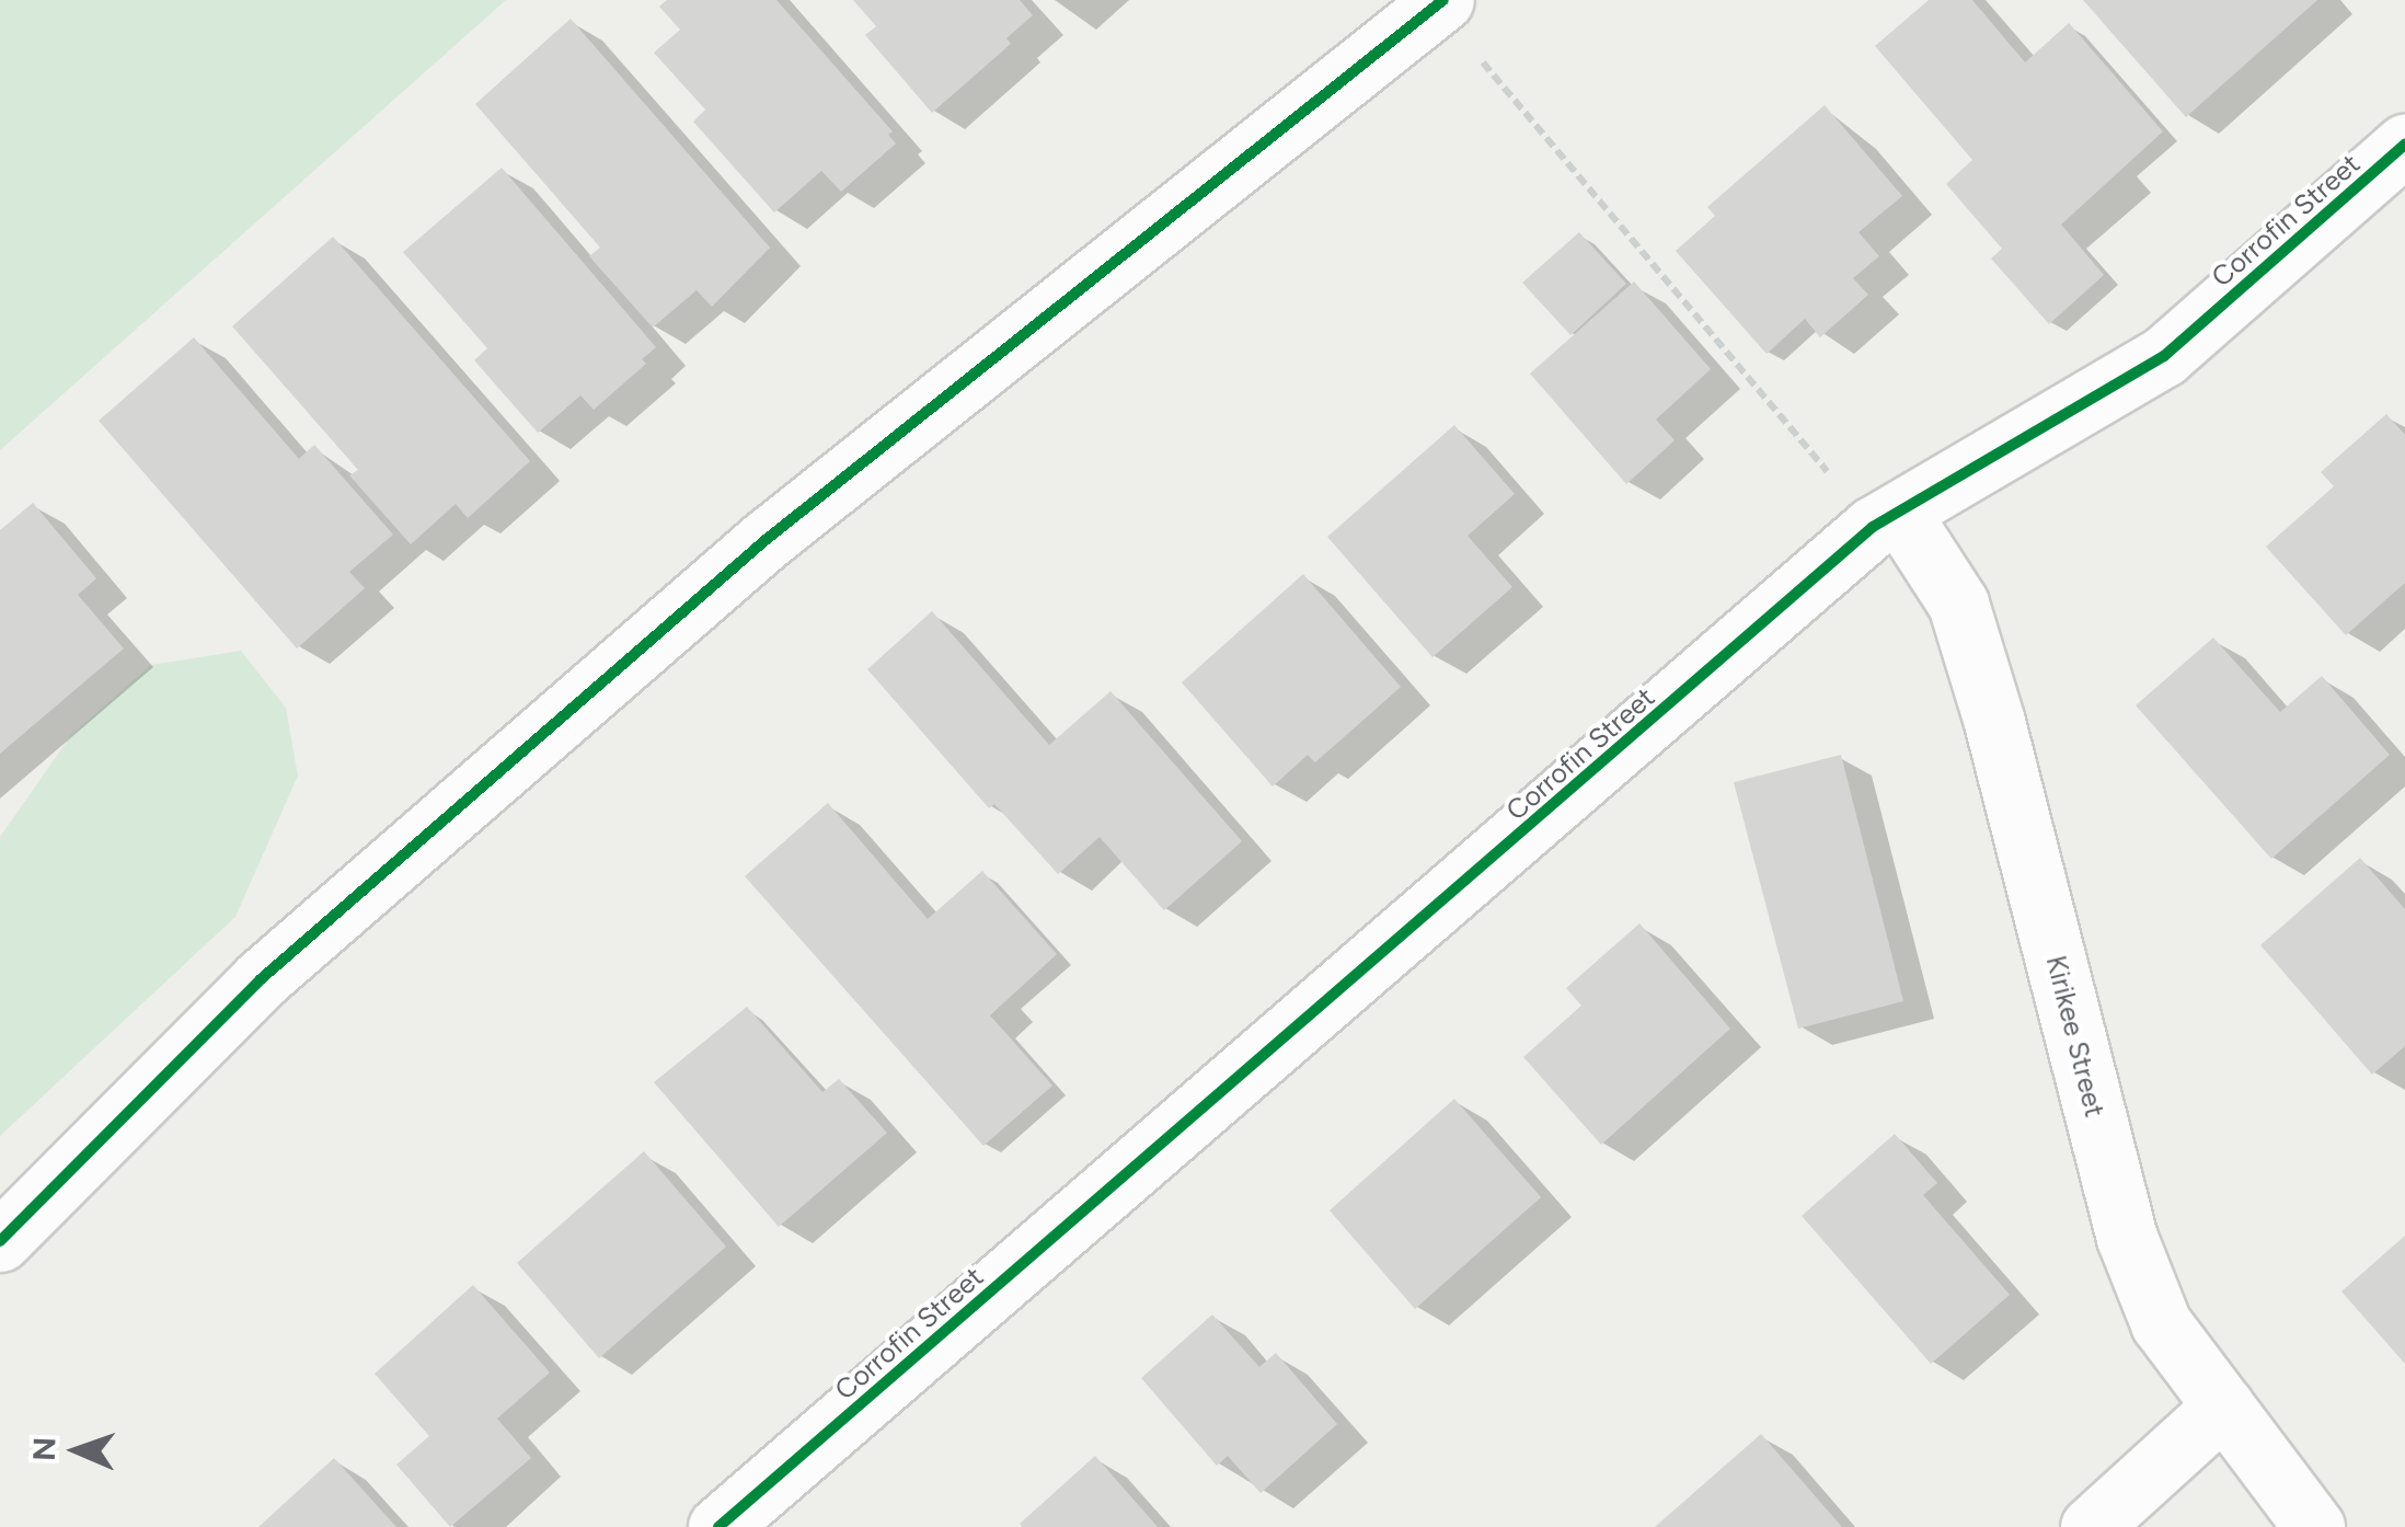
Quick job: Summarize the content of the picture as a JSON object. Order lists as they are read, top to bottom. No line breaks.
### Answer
{"streets":{"street":["Corrofin Street","Kirikee Street"]},"crossings":[["Corrofin Street","Kirikee Street"]],"north":"left"}
